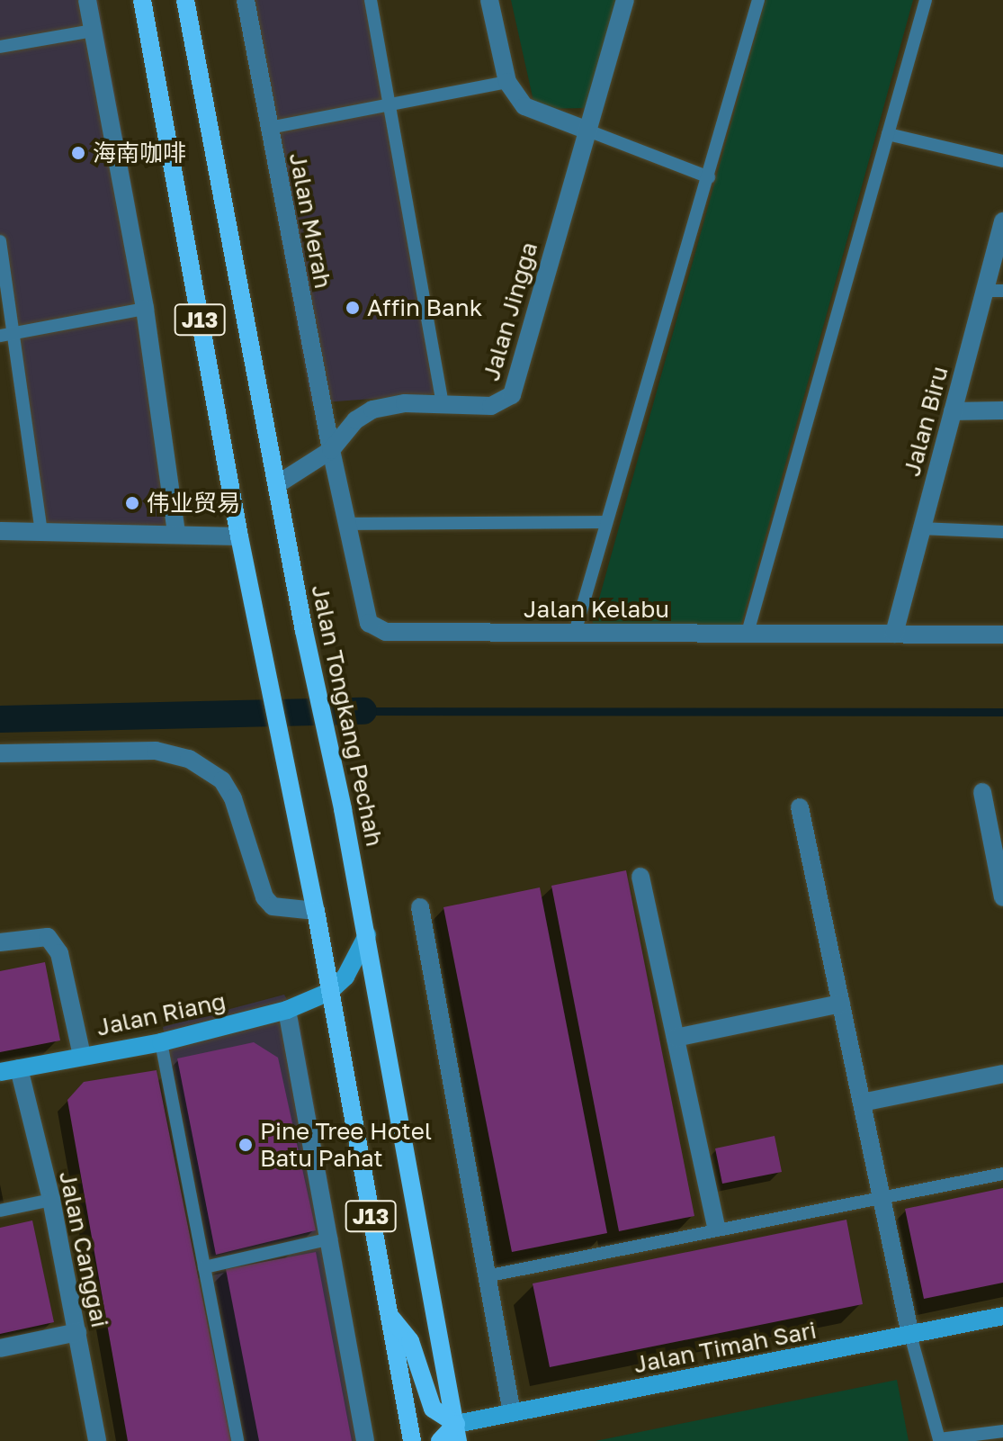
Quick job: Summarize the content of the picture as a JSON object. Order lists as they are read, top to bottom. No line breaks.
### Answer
{"streets":{"main road":["J13","Jalan Tongkang Pechah"],"street":["Jalan Merah","Jalan Jingga","Jalan Biru","Jalan Kelabu","Jalan Riang","Jalan Canggai","Jalan Timah Sari"]},"crossings":[["Jalan Merah","Jalan Jingga"],["Jalan Merah","Jalan Kelabu"],["Jalan Jingga","Jalan Kelabu"],["Jalan Jingga","Jalan Tongkang Pechah"],["J13","Jalan Riang"],["Jalan Biru","Jalan Kelabu"],["Jalan Tongkang Pechah","Jalan Timah Sari"],["Jalan Riang","Jalan Canggai"]],"places":["海南咖啡","Affin Bank","伟业贸易","Pine Tree Hotel Batu Pahat"]}
